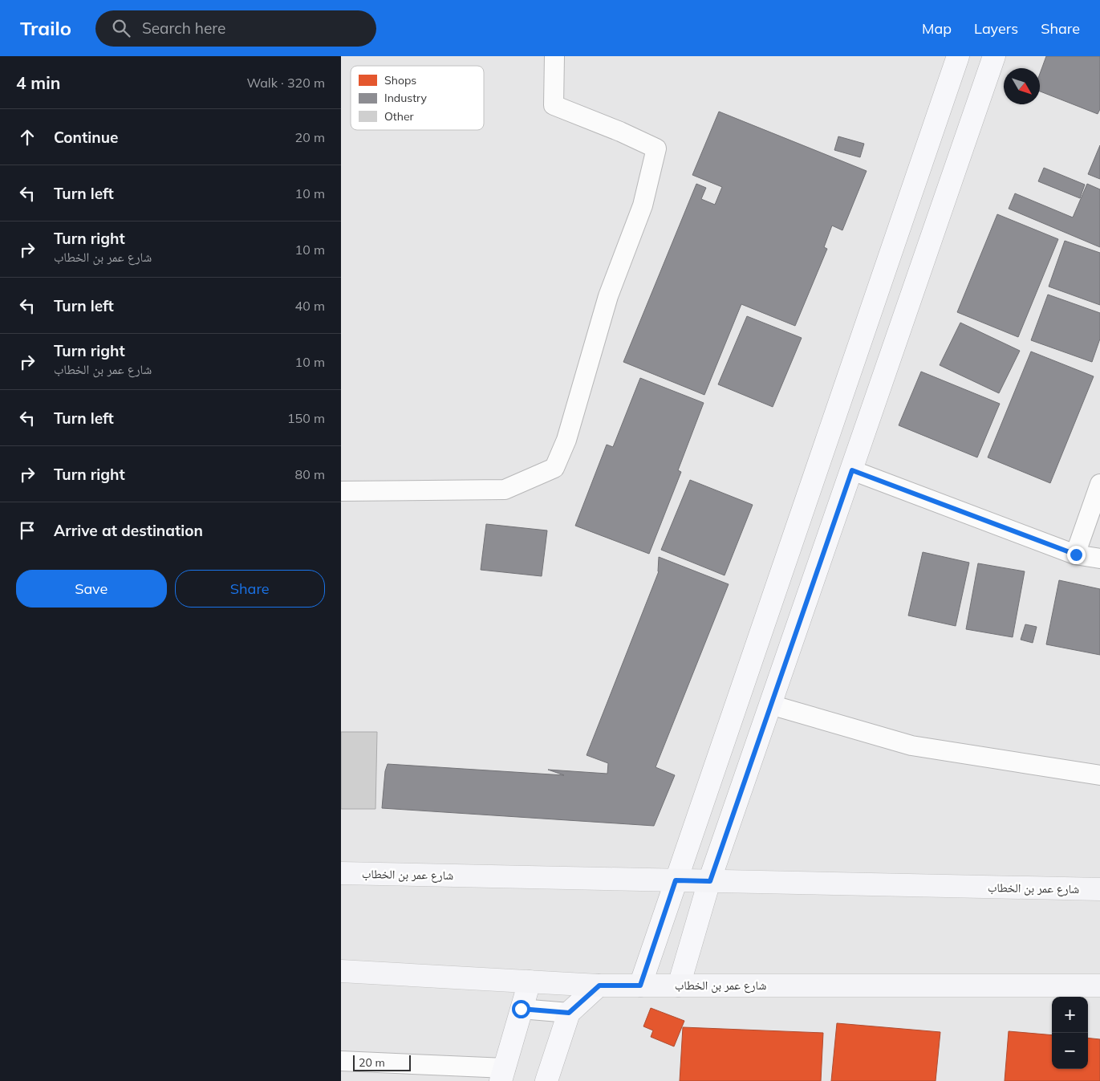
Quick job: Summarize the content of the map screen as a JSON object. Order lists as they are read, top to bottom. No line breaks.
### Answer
{"streets":{"main road":["شارع عمر بن الخطاب"]},"legend":["Shops","Industry","Other"],"scale_bar":"20 m","north":"bottom right","page":{"header":"Trailo","search":"Search here","nav":["Map","Layers","Share"],"heading":["4 min","Walk · 320 m"],"list":[["Continue","20 m"],["Turn left","10 m"],["Turn right","شارع عمر بن الخطاب","10 m"],["Turn left","40 m"],["Turn right","شارع عمر بن الخطاب","10 m"],["Turn left","150 m"],["Turn right","80 m"],"Arrive at destination"],"buttons":["Save","Share"],"map_buttons":["+","−"],"scale":"20 m"}}
